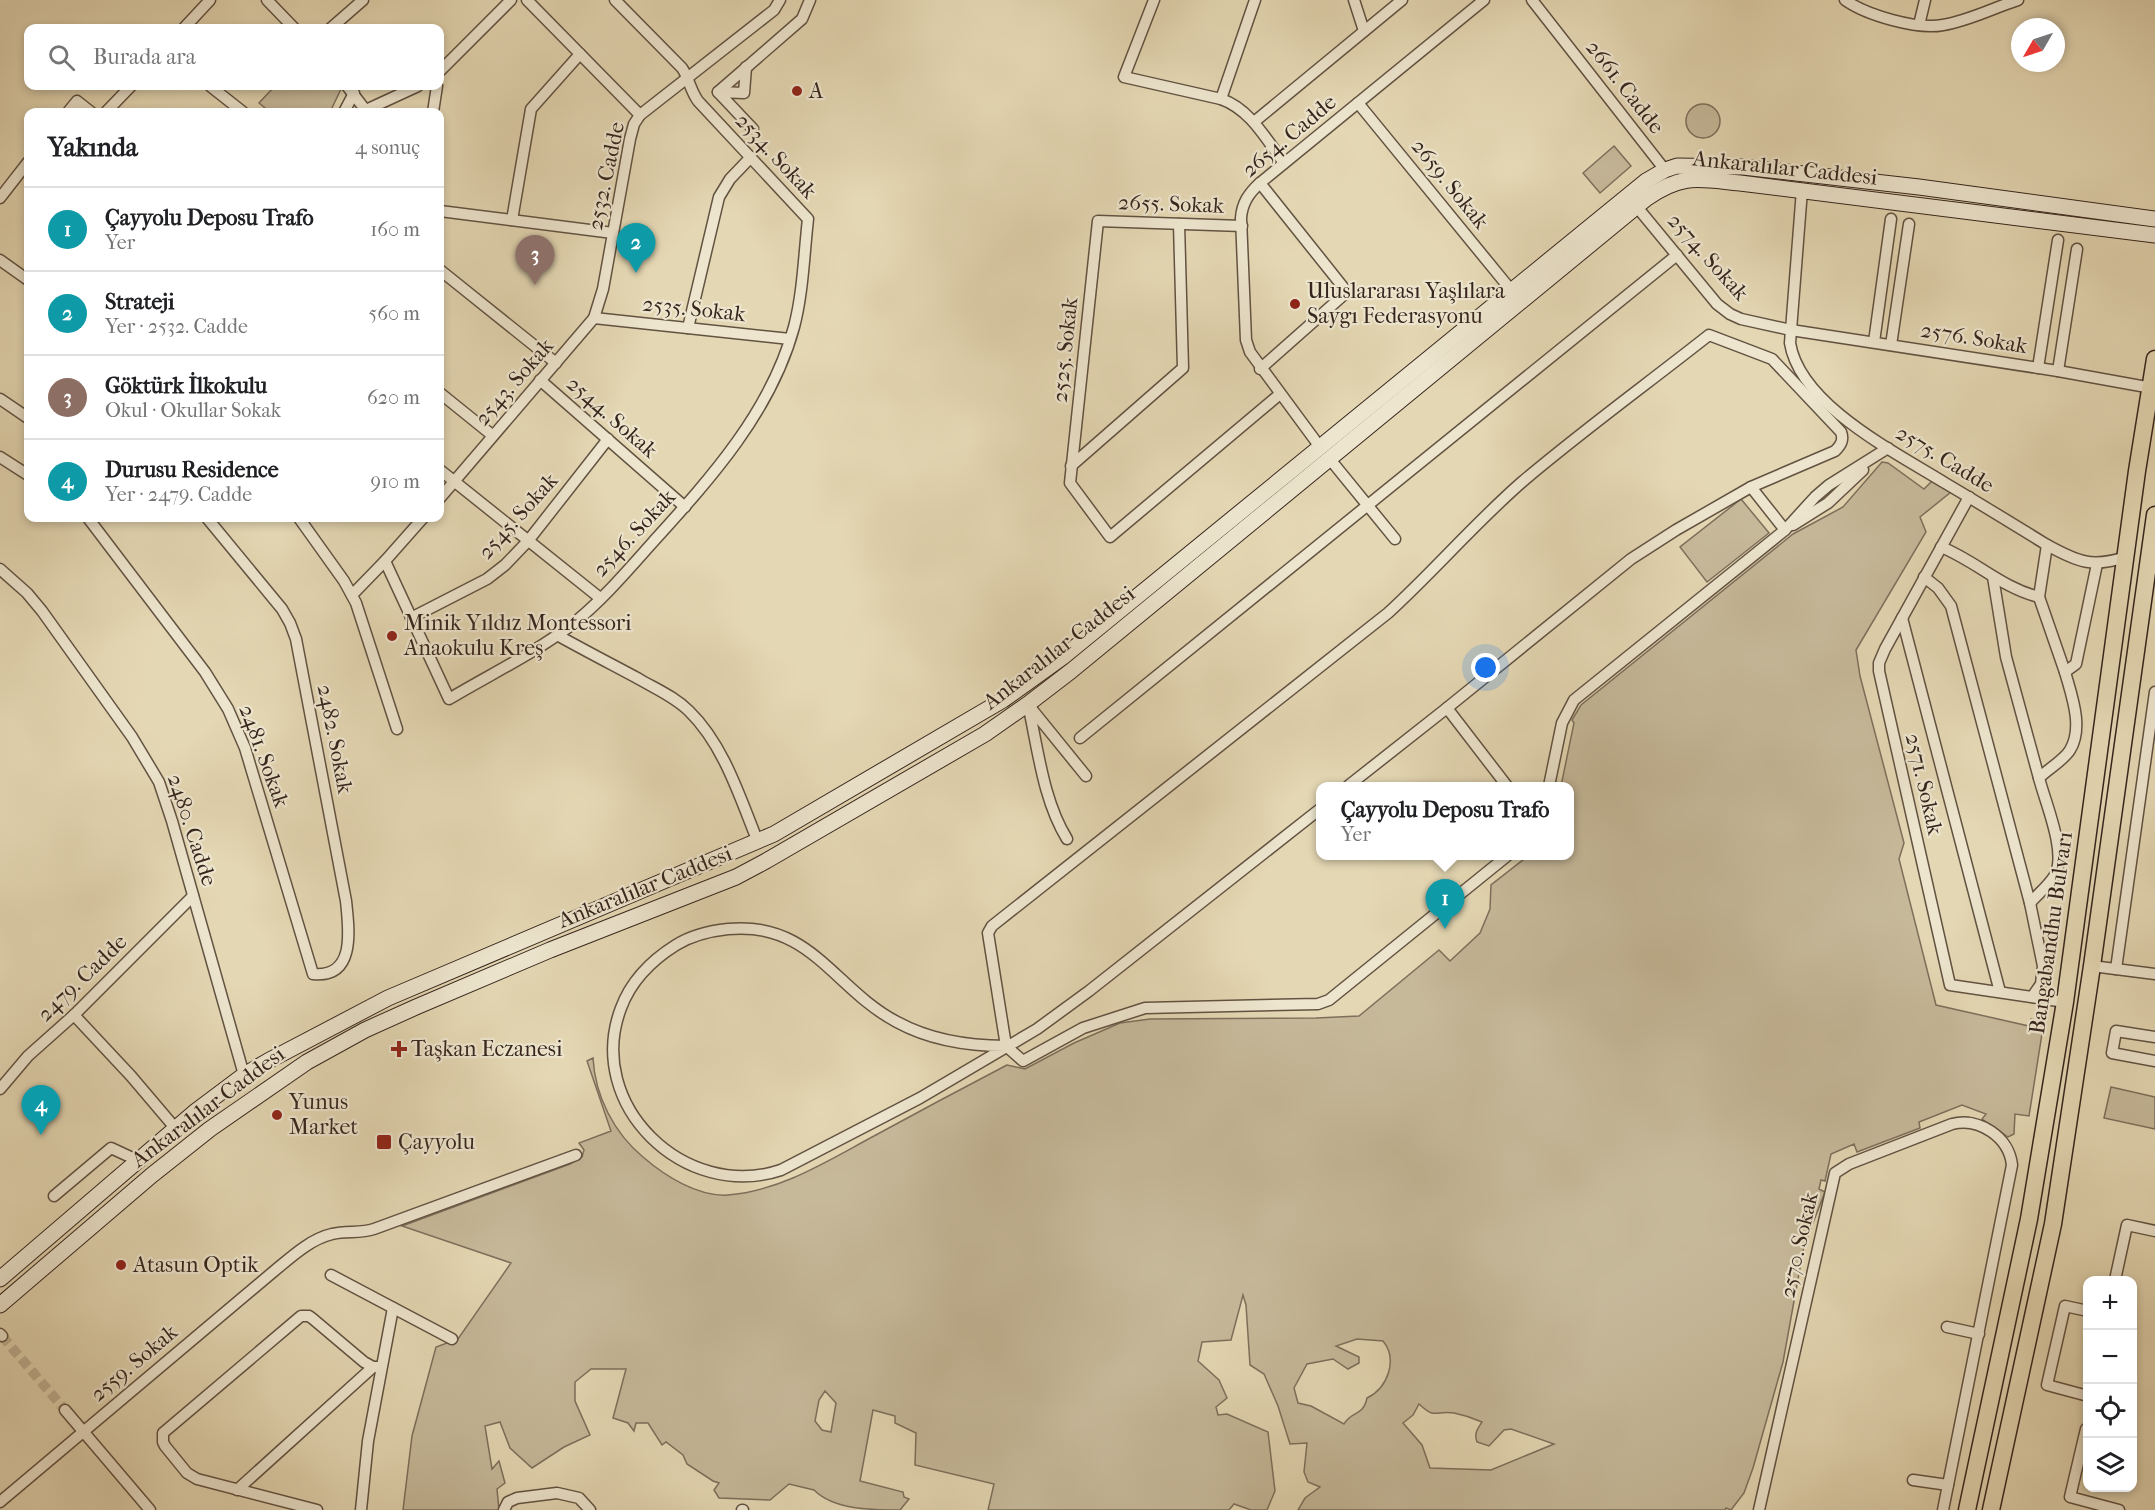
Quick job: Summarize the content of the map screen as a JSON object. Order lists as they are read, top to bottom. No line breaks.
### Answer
{"streets":{"main road":["Ankaralılar Caddesi","Bangabandhu Bulvarı"],"street":["2661. Cadde","2654. Cadde","2534. Sokak","2532. Cadde","2659. Sokak","2655. Sokak","2574. Sokak","2535. Sokak","2576. Sokak","2525. Sokak","2543. Sokak","2544. Sokak","2575. Cadde","2545. Sokak","2546. Sokak","2482. Sokak","2481. Sokak","2571. Sokak","2480. Cadde","2479. Cadde","2570. Sokak","2559. Sokak"]},"crossings":[["2661. Cadde","Ankaralılar Caddesi"],["2654. Cadde","Ankaralılar Caddesi"],["2654. Cadde","2659. Sokak"],["2654. Cadde","2655. Sokak"],["2654. Cadde","2525. Sokak"],["2534. Sokak","2532. Cadde"],["2534. Sokak","2535. Sokak"],["2534. Sokak","2546. Sokak"],["Ankaralılar Caddesi","2659. Sokak"],["Ankaralılar Caddesi","2574. Sokak"],["Ankaralılar Caddesi","2575. Cadde"],["Ankaralılar Caddesi","2480. Cadde"],["2532. Cadde","2535. Sokak"],["2532. Cadde","2543. Sokak"],["2655. Sokak","2525. Sokak"],["2574. Sokak","2576. Sokak"],["2574. Sokak","2575. Cadde"],["2535. Sokak","2543. Sokak"],["2535. Sokak","2546. Sokak"],["2576. Sokak","2575. Cadde"],["2576. Sokak","Bangabandhu Bulvarı"],["2543. Sokak","2544. Sokak"],["2544. Sokak","2545. Sokak"],["2544. Sokak","2546. Sokak"],["2575. Cadde","2571. Sokak"],["2545. Sokak","2546. Sokak"],["2482. Sokak","2481. Sokak"],["2571. Sokak","Bangabandhu Bulvarı"],["2480. Cadde","2479. Cadde"]],"places":{"other":["A","Uluslararası Yaşlılara Saygı Federasyonu","Minik Yıldız Montessori Anaokulu Kreş","Yunus Market","Atasun Optik"],"health":["Taşkan Eczanesi"],"transit":["Çayyolu"]},"north":"bottom left","page":{"search":"Burada ara","heading":["Yakında","4 sonuç"],"list":[{"mark":"1","name":"Çayyolu Deposu Trafo","note":"Yer","value":"160 m"},{"mark":"2","name":"Strateji","note":"Yer · 2532. Cadde","value":"560 m"},{"mark":"3","name":"Göktürk İlkokulu","note":"Okul · Okullar Sokak","value":"620 m"},{"mark":"4","name":"Durusu Residence","note":"Yer · 2479. Cadde","value":"910 m"}],"pins":["2","3","1","4"],"popup":["Çayyolu Deposu Trafo","Yer"],"map_buttons":["+","−"]}}
